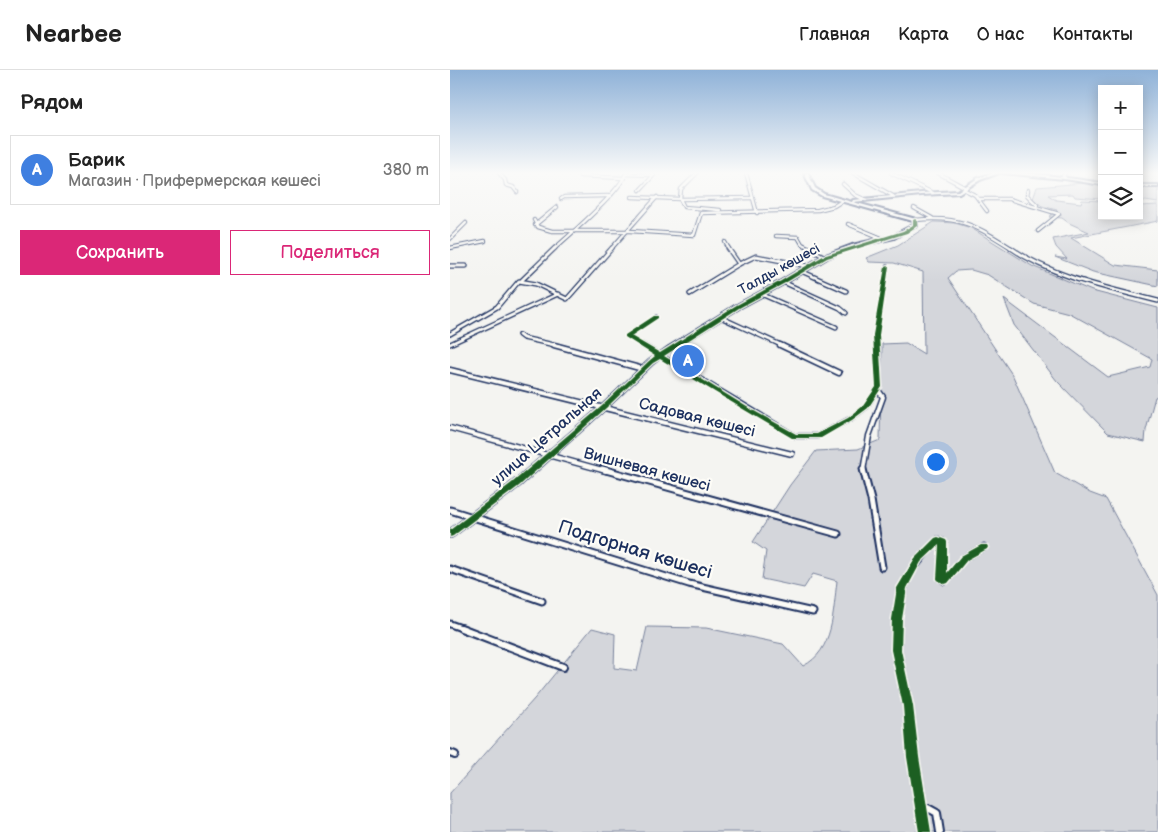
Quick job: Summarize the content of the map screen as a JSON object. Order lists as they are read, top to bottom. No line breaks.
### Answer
{"streets":{"street":["Талды көшесі","Садовая көшесі","улица Цетральная","Вишневая көшесі","Подгорная көшесі"]},"crossings":[["Талды көшесі","улица Цетральная"],["Садовая көшесі","улица Цетральная"],["улица Цетральная","Вишневая көшесі"],["улица Цетральная","Подгорная көшесі"]],"page":{"header":"Nearbee","nav":["Главная","Карта","О нас","Контакты"],"heading":"Рядом","map_buttons":["+","−"],"list":[{"mark":"A","name":"Барик","note":"Магазин · Прифермерская көшесі","value":"380 m"}],"buttons":["Сохранить","Поделиться"],"pins":"A"}}
